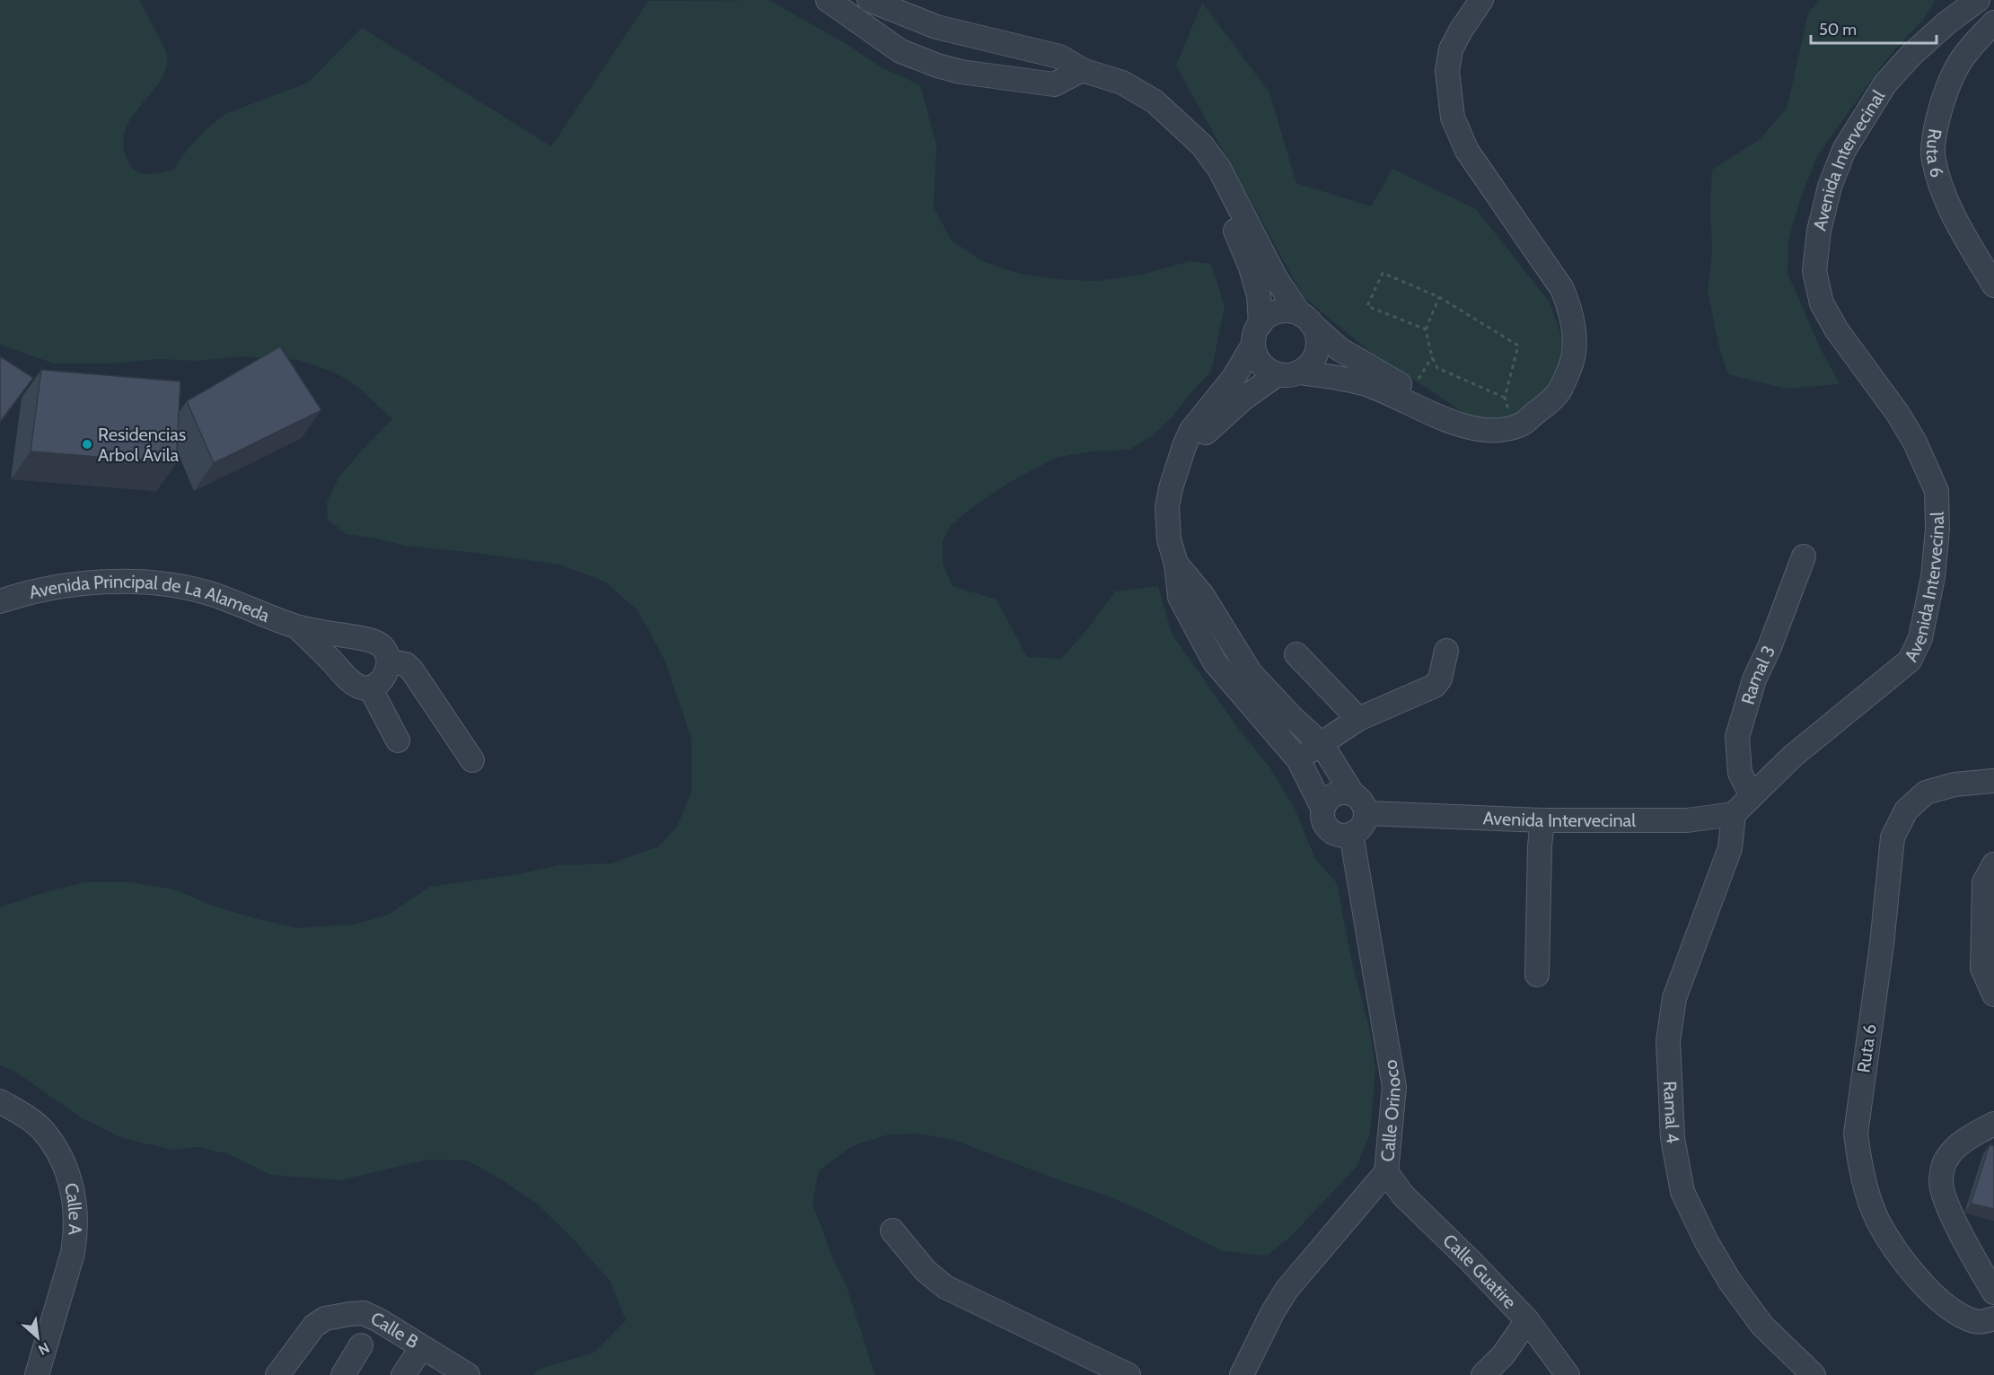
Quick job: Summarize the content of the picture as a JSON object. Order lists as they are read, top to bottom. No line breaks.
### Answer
{"streets":{"street":["Ruta 6","Avenida Intervecinal","Avenida Principal de La Alameda","Ramal 3","Calle Orinoco","Ramal 4","Calle A","Calle Guatire","Calle B"]},"crossings":[["Avenida Intervecinal","Ramal 3"],["Avenida Intervecinal","Calle Orinoco"],["Avenida Intervecinal","Ramal 4"],["Calle Orinoco","Calle Guatire"]],"places":["Residencias Arbol Ávila"],"scale_bar":"50 m","north":"bottom right"}
